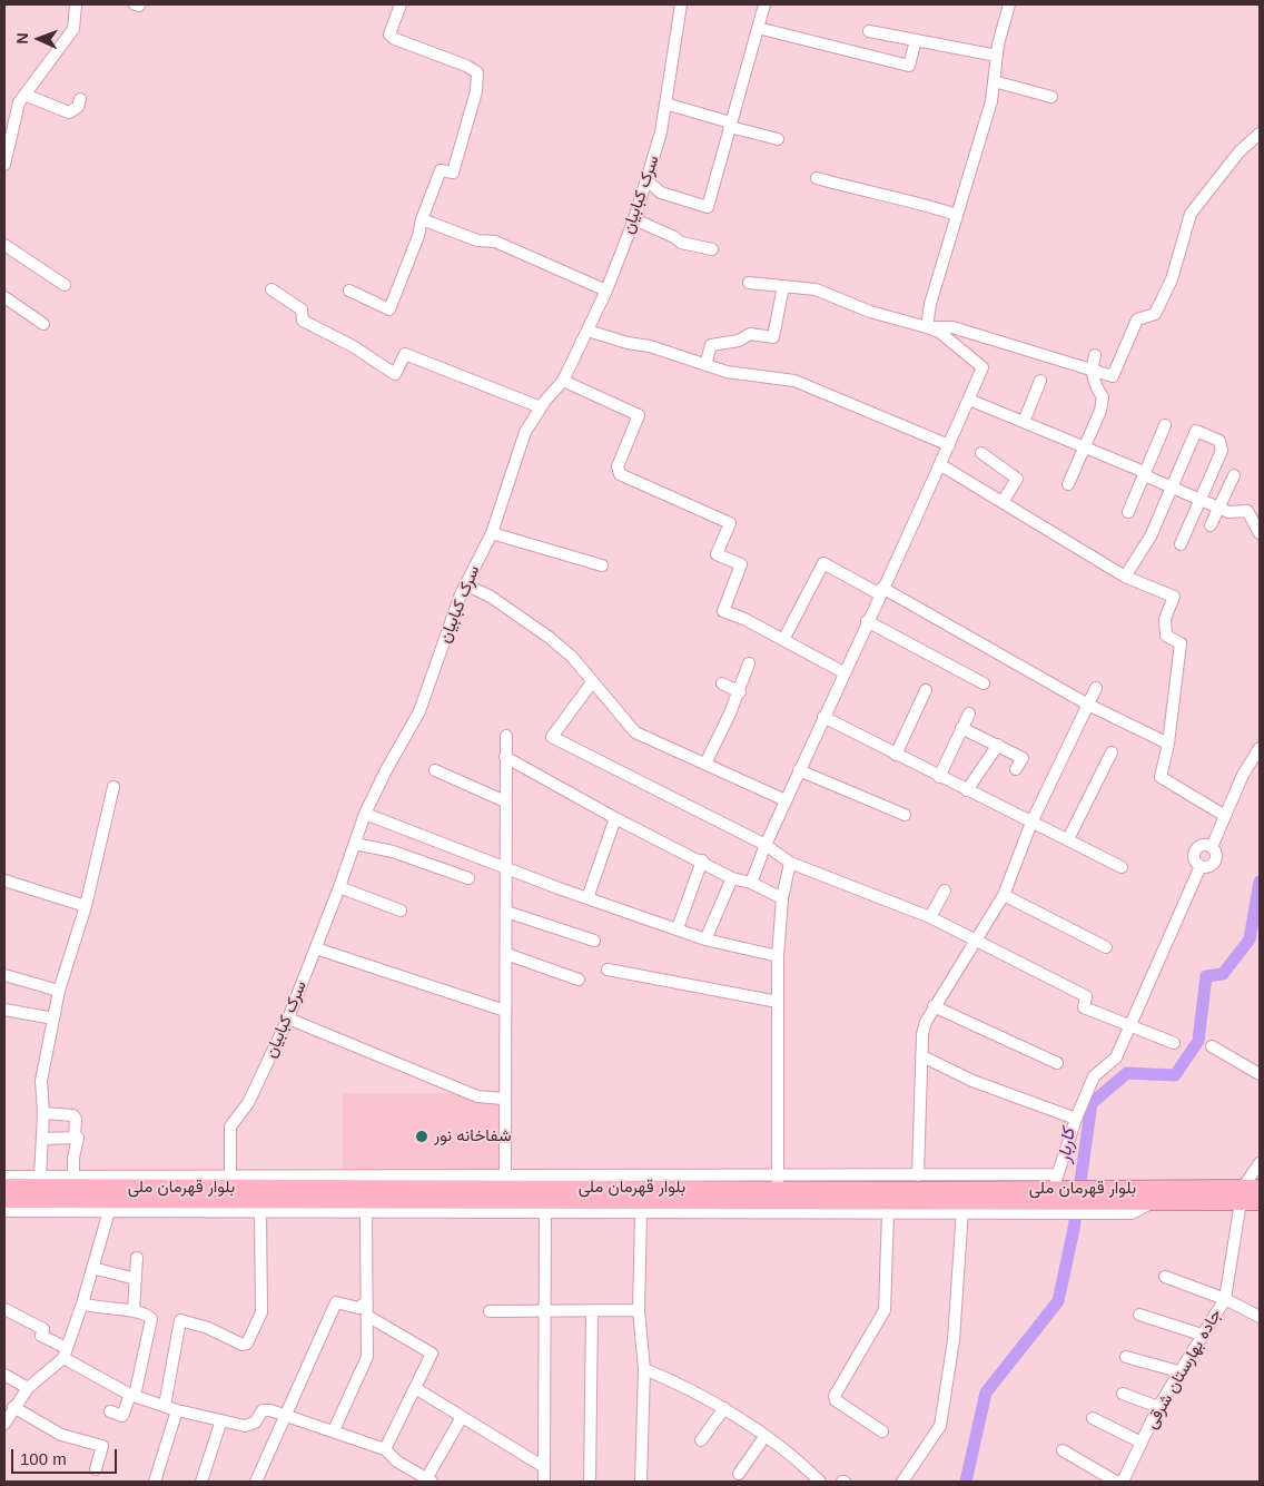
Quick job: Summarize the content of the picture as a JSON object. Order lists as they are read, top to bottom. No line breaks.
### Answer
{"streets":{"highway":["بلوار قهرمان ملی"],"street":["سرک کبابیان","جاده بهارستان شرقی"]},"crossings":[["سرک کبابیان","بلوار قهرمان ملی"],["بلوار قهرمان ملی","جاده بهارستان شرقی"]],"water":["کاربار"],"places":["شفاخانه نور"],"scale_bar":"100 m","north":"left"}
